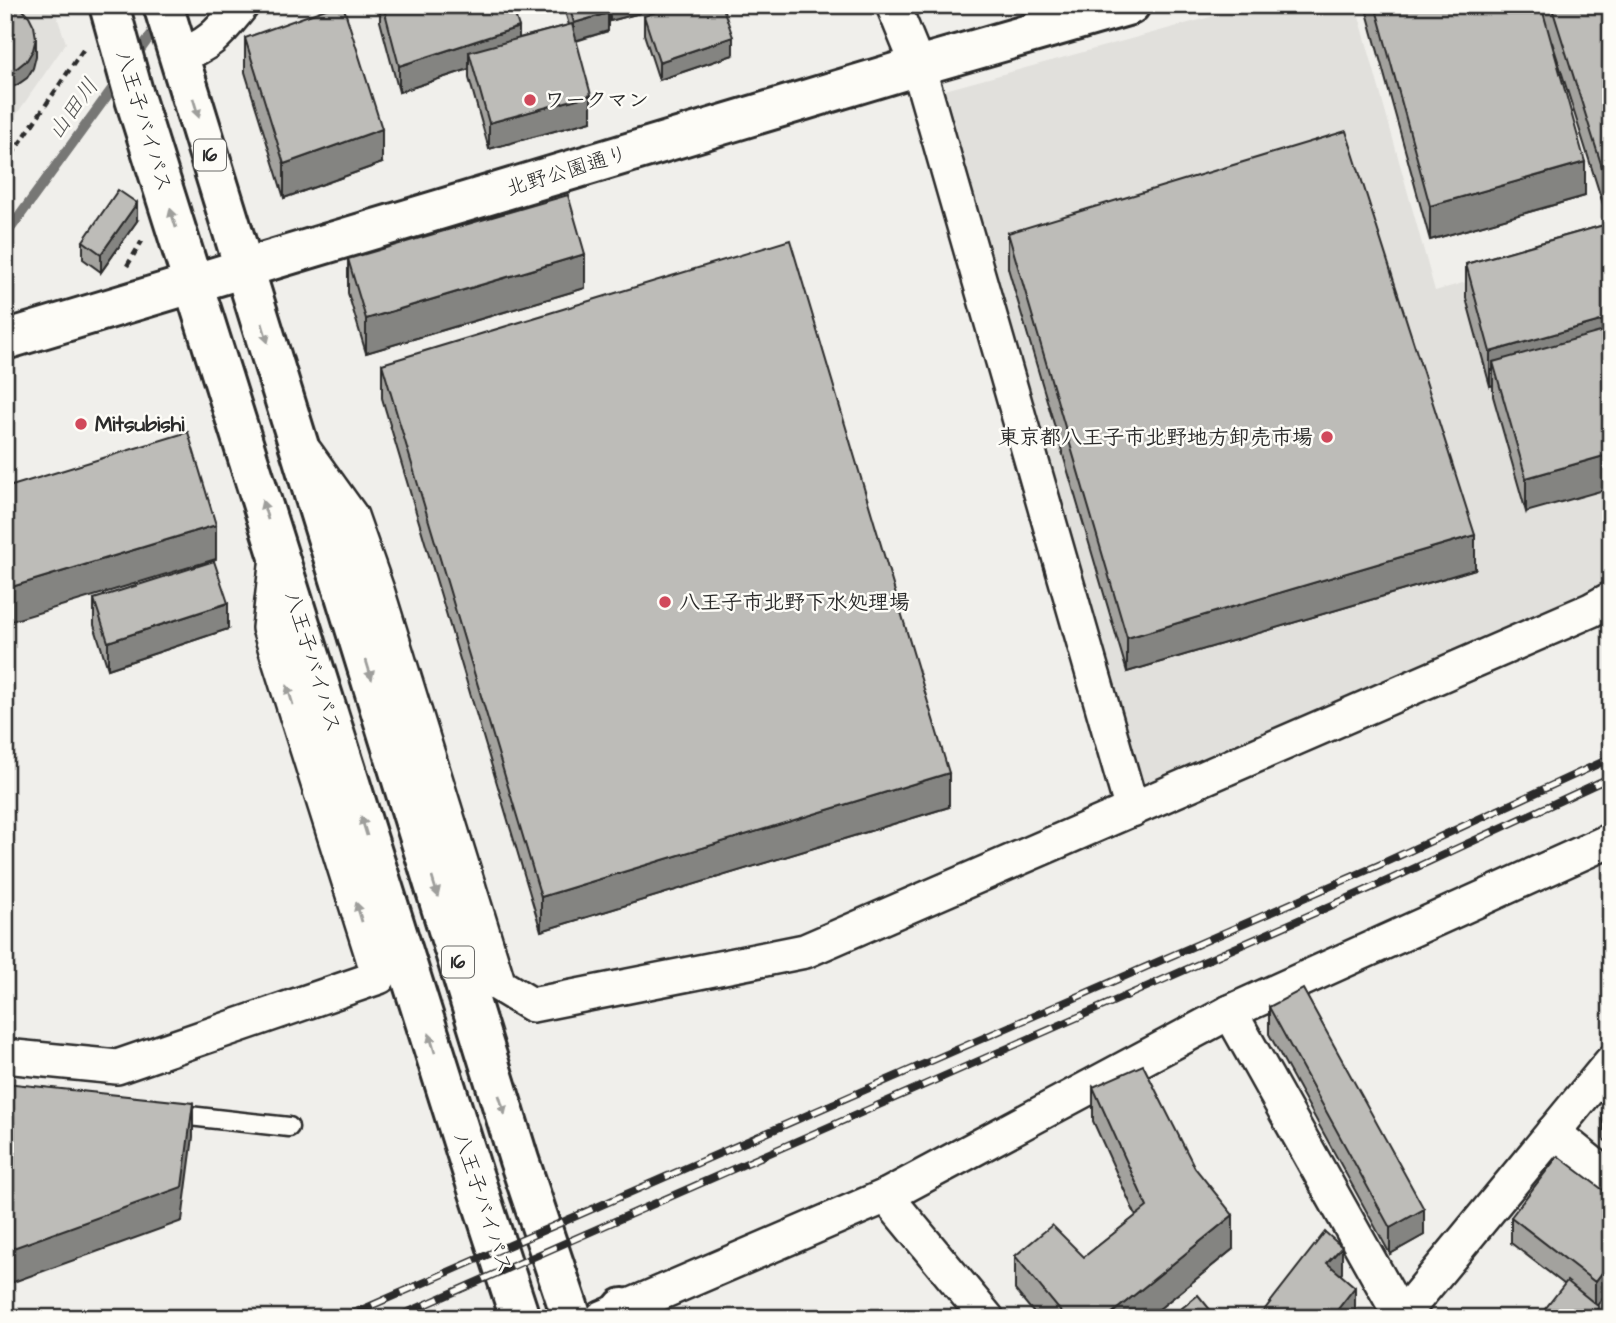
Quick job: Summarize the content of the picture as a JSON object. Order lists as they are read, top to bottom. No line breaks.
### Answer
{"streets":{"main road":["八王子バイパス","16","北野公園通り"]},"crossings":[["八王子バイパス","北野公園通り"],["16","北野公園通り"]],"water":["山田川"],"places":["ワークマン","Mitsubishi","東京都八王子市北野地方卸売市場","八王子市北野下水処理場"]}
